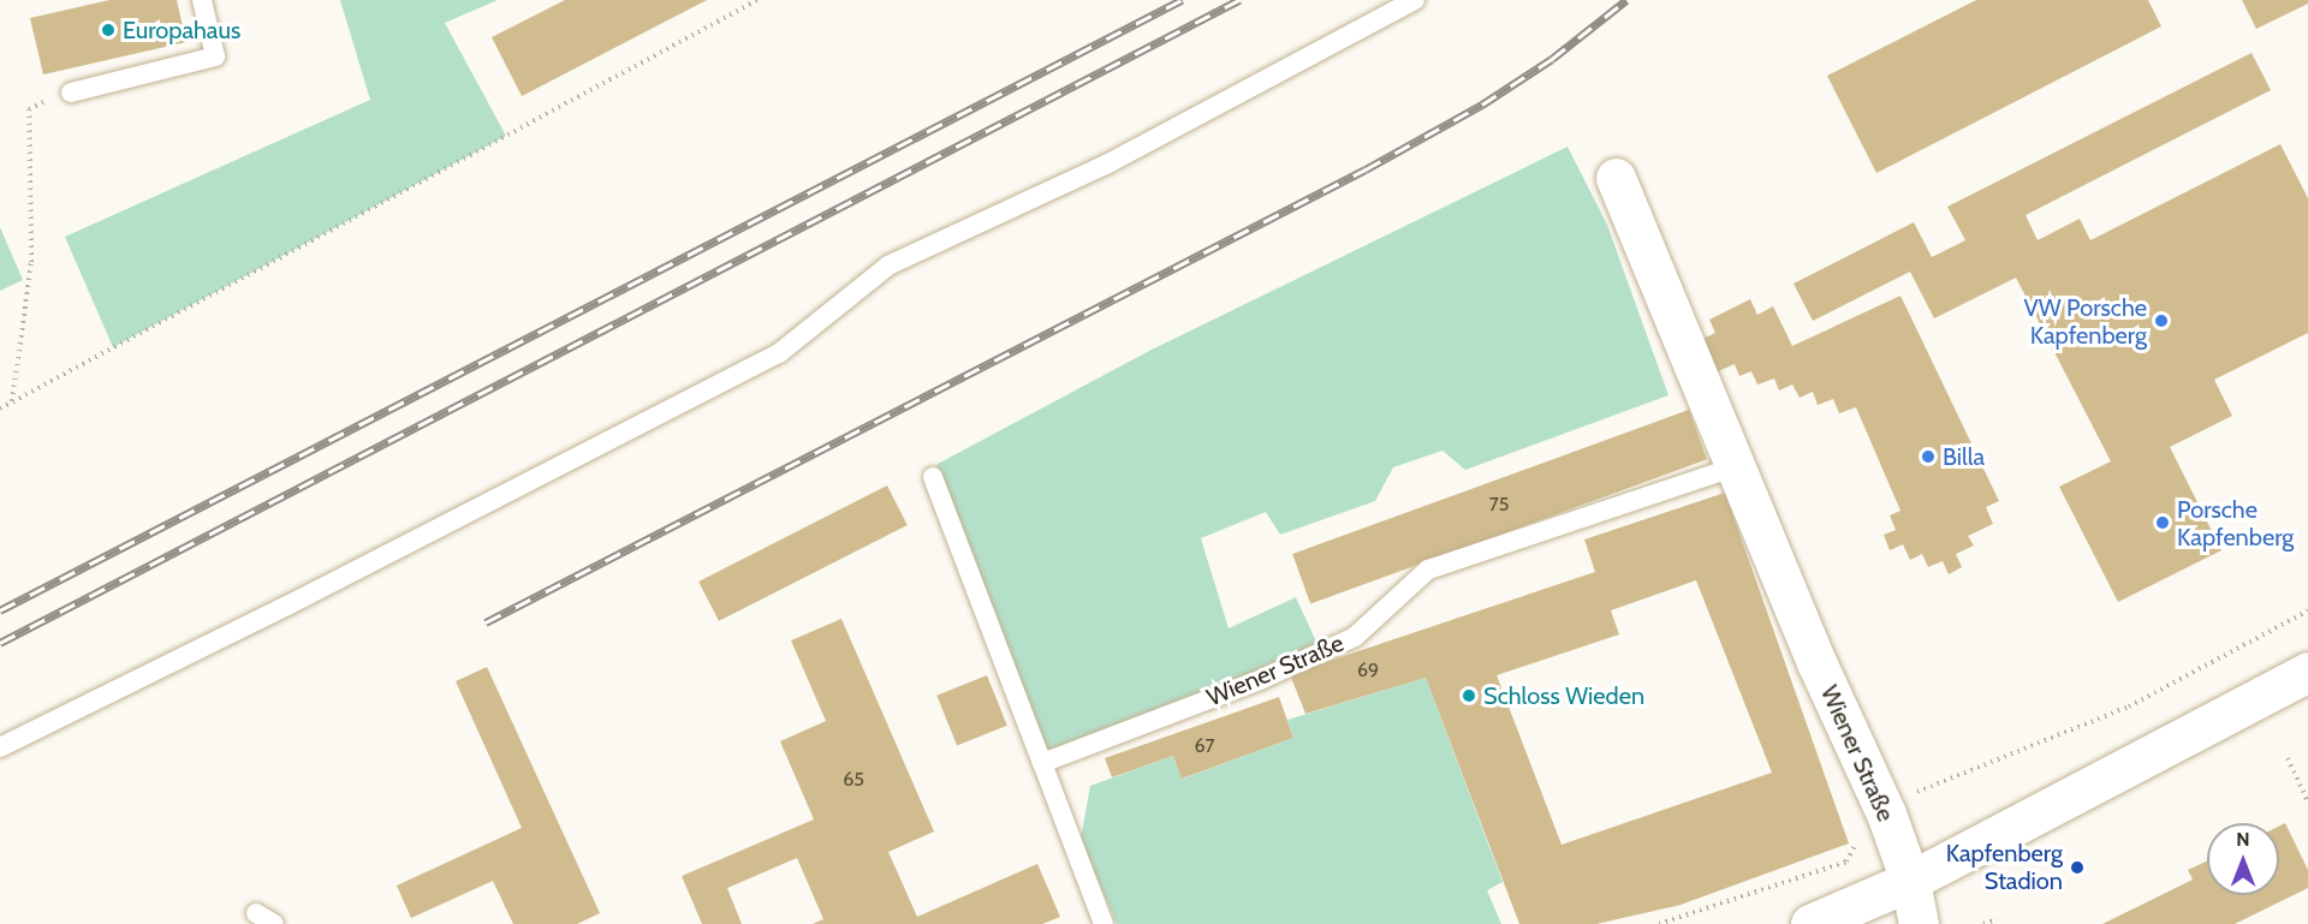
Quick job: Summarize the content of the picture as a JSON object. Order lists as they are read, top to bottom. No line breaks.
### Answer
{"streets":{"street":["Wiener Straße"]},"places":["Europahaus","VW Porsche Kapfenberg","Billa","Porsche Kapfenberg","Schloss Wieden","Kapfenberg Stadion"],"house_numbers":["75","69","67","65"],"north":"top"}
